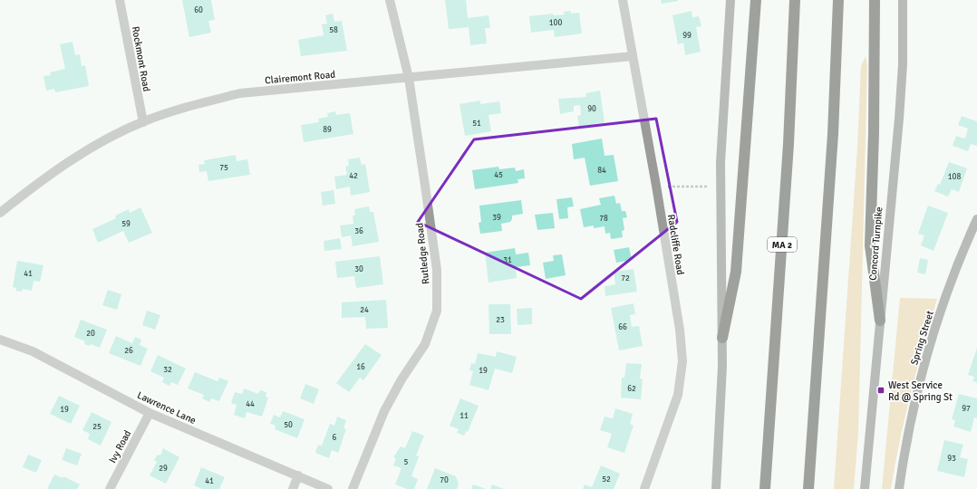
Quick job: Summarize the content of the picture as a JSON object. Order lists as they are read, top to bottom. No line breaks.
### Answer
{"streets":{"highway":["MA 2"],"main road":["Concord Turnpike","Spring Street"],"street":["Rockmont Road","Clairemont Road","Radcliffe Road","Rutledge Road","Lawrence Lane","Ivy Road"]},"crossings":[["Rockmont Road","Clairemont Road"],["Clairemont Road","Radcliffe Road"],["Clairemont Road","Rutledge Road"],["Lawrence Lane","Ivy Road"]],"places":{"transit":["West Service Rd @ Spring St"]},"house_numbers":["60","100","58","99","90","51","89","75","84","45","42","108","39","78","59","36","31","30","41","72","24","23","66","20","26","16","32","19","62","44","97","19","11","50","25","6","93","5","29","52","70","41"]}
